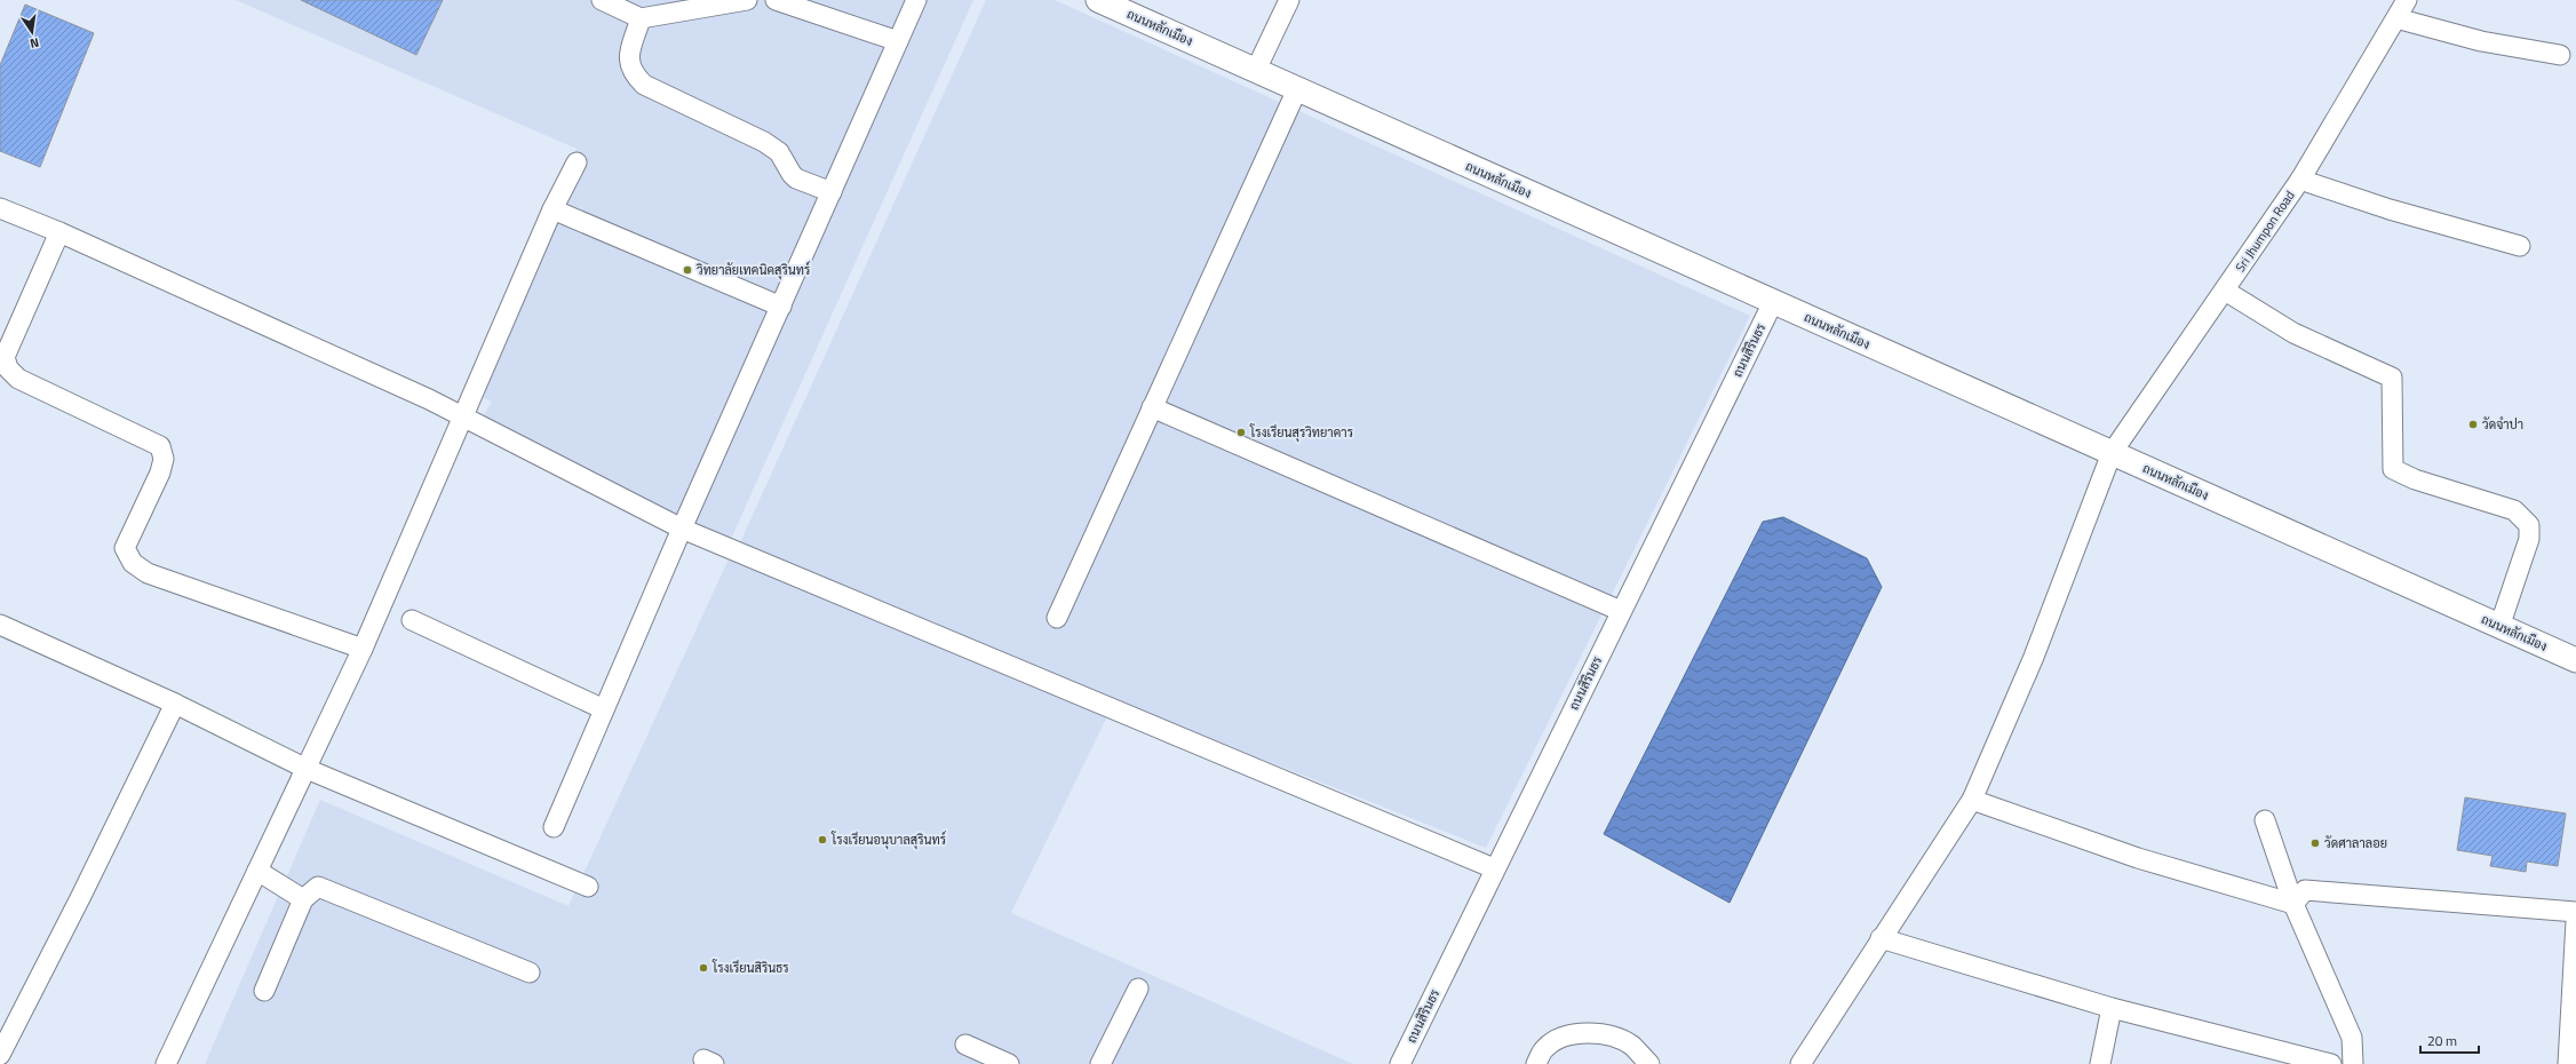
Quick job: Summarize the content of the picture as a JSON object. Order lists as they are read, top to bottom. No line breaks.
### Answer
{"streets":{"main road":["ถนนหลักเมือง"],"street":["Sri Jhumpon Road","ถนนสิรินธร"]},"crossings":[["ถนนหลักเมือง","Sri Jhumpon Road"],["ถนนหลักเมือง","ถนนสิรินธร"]],"places":["วิทยาลัยเทคนิคสุรินทร์","วัดจำปา","โรงเรียนสุรวิทยาคาร","โรงเรียนอนุบาลสุรินทร์","วัดศาลาลอย","โรงเรียนสิรินธร"],"scale_bar":"20 m","north":"bottom"}
